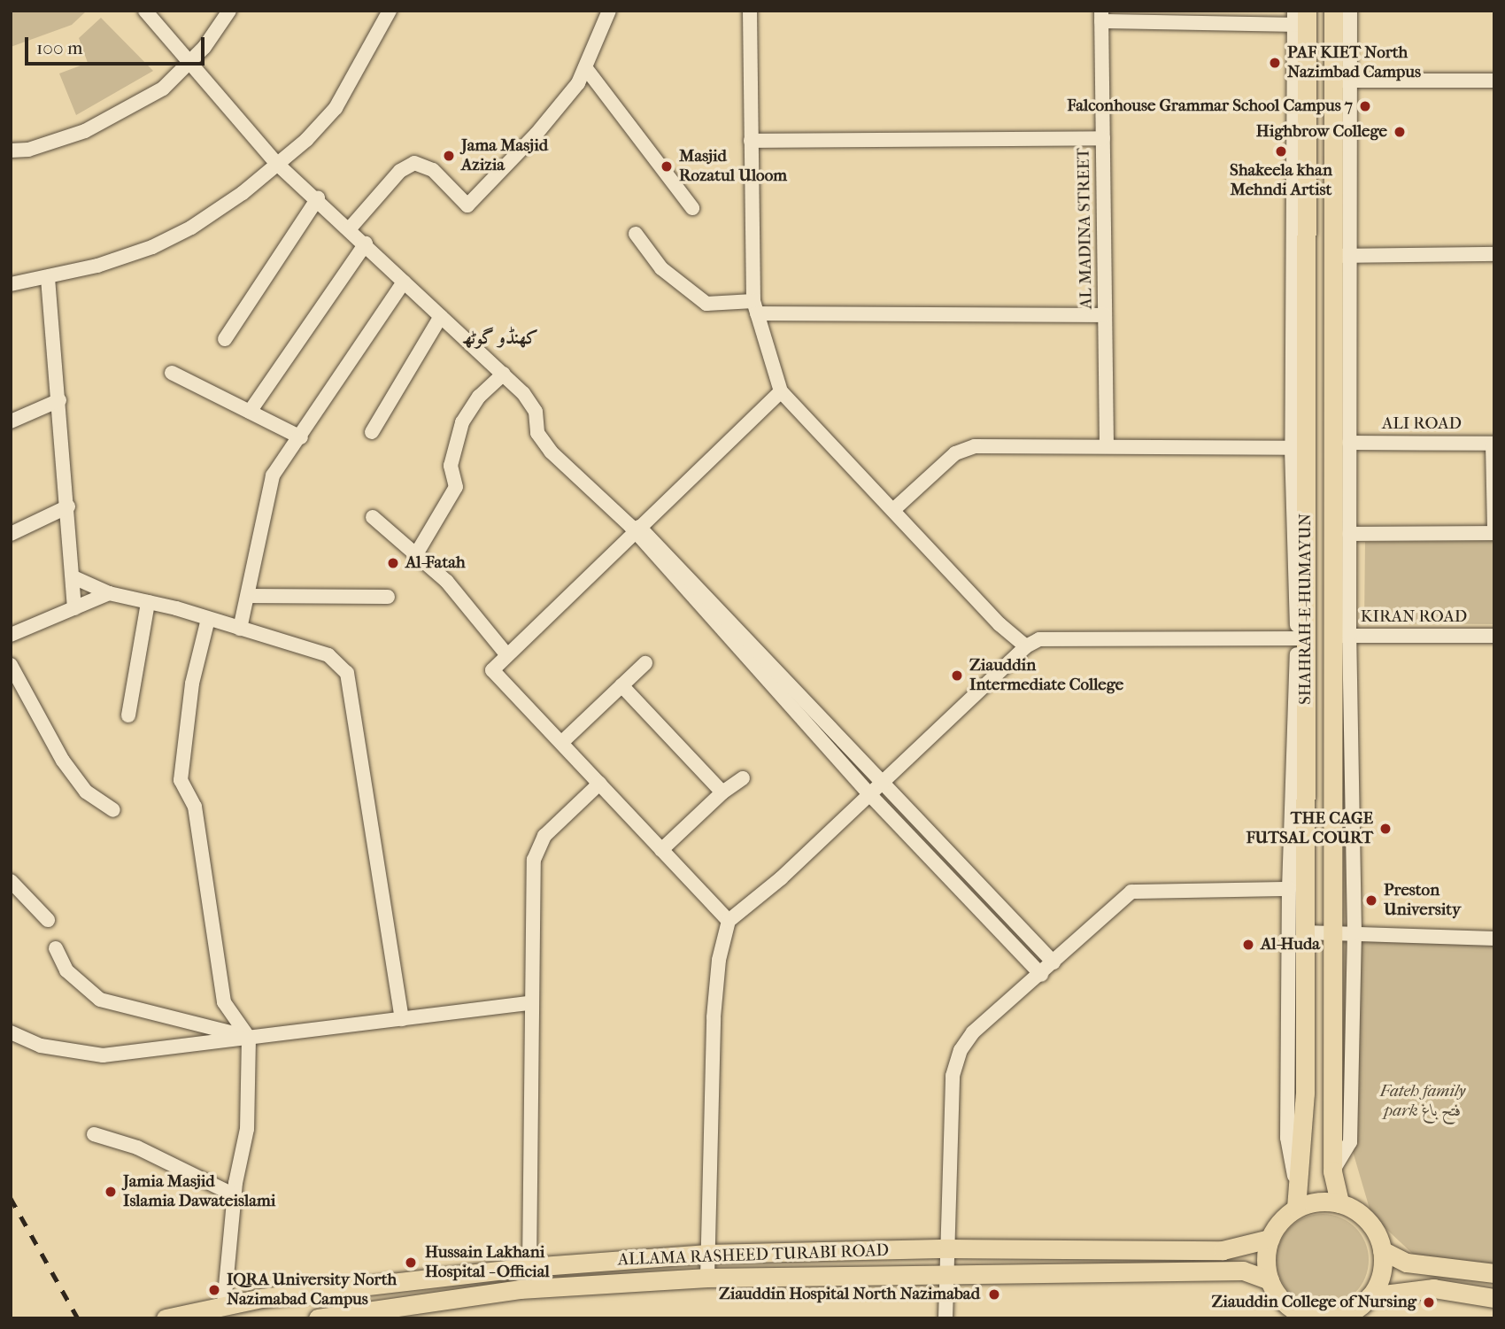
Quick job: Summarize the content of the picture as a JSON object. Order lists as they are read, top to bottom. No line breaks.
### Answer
{"streets":{"main road":["SHAHRAH-E-HUMAYUN","ALLAMA RASHEED TURABI ROAD"],"street":["AL MADINA STREET","ALI ROAD","KIRAN ROAD"]},"crossings":[["SHAHRAH-E-HUMAYUN","KIRAN ROAD"],["SHAHRAH-E-HUMAYUN","ALLAMA RASHEED TURABI ROAD"]],"districts":["کھنڈو گوٹھ"],"parks":["Fateh family park فتح باغ"],"places":["PAF KIET North Nazimbad Campus","Falconhouse Grammar School Campus 7","Highbrow College","Shakeela khan Mehndi Artist","Jama Masjid Azizia","Masjid Rozatul Uloom","Al-Fatah","Ziauddin Intermediate College","THE CAGE FUTSAL COURT","Preston University","Al-Huda","Jamia Masjid Islamia Dawateislami","Hussain Lakhani Hospital - Official","IQRA University North Nazimabad Campus","Ziauddin Hospital North Nazimabad","Ziauddin College of Nursing"],"scale_bar":"100 m"}
